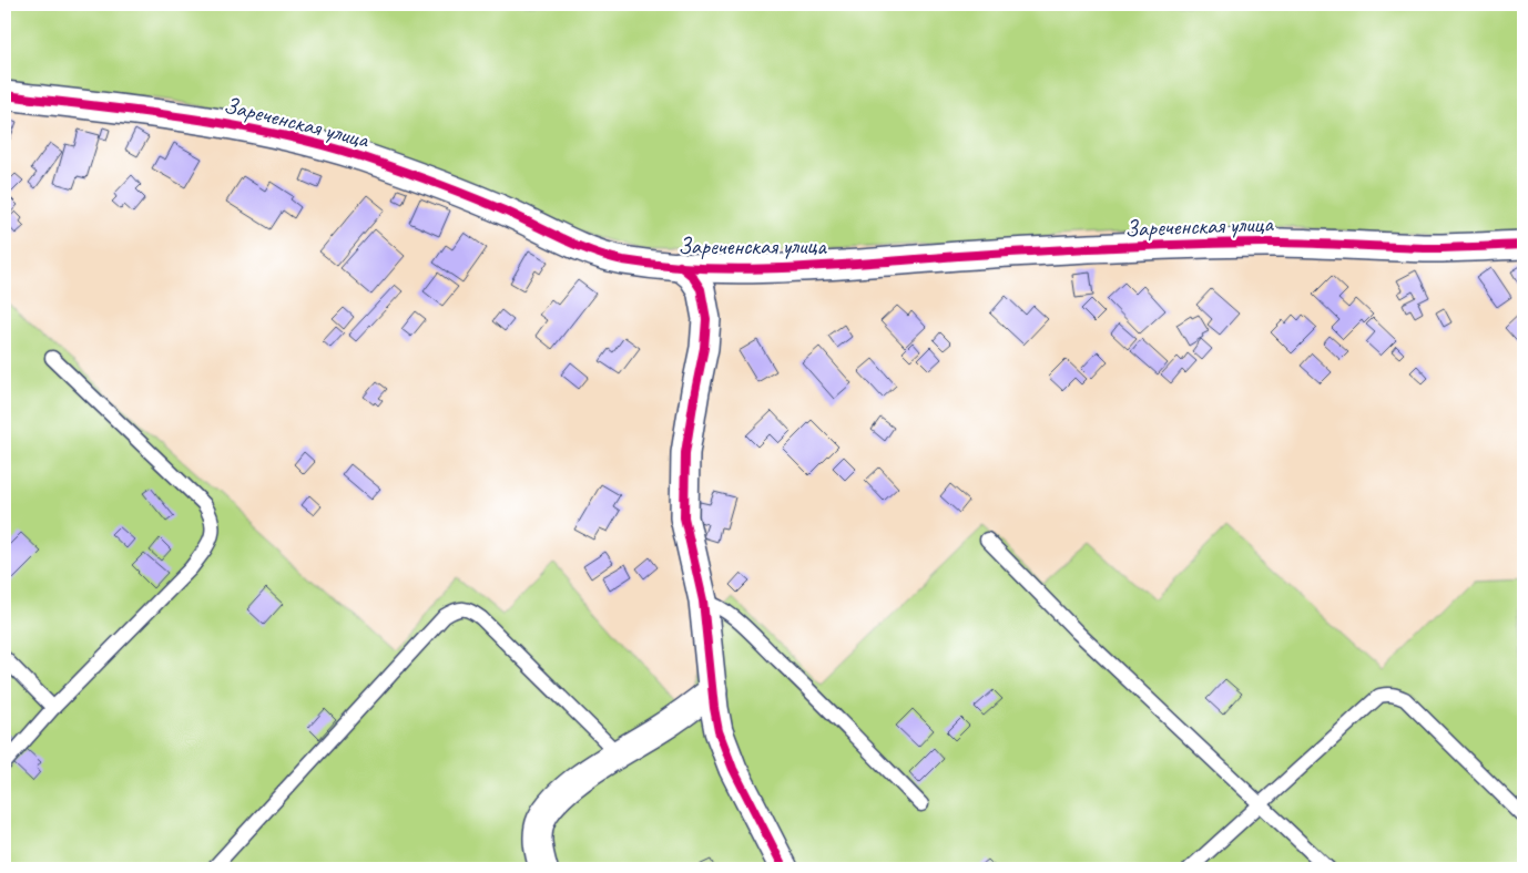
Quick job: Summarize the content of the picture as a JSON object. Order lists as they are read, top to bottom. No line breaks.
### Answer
{"streets":{"street":["Зареченская улица"]}}
